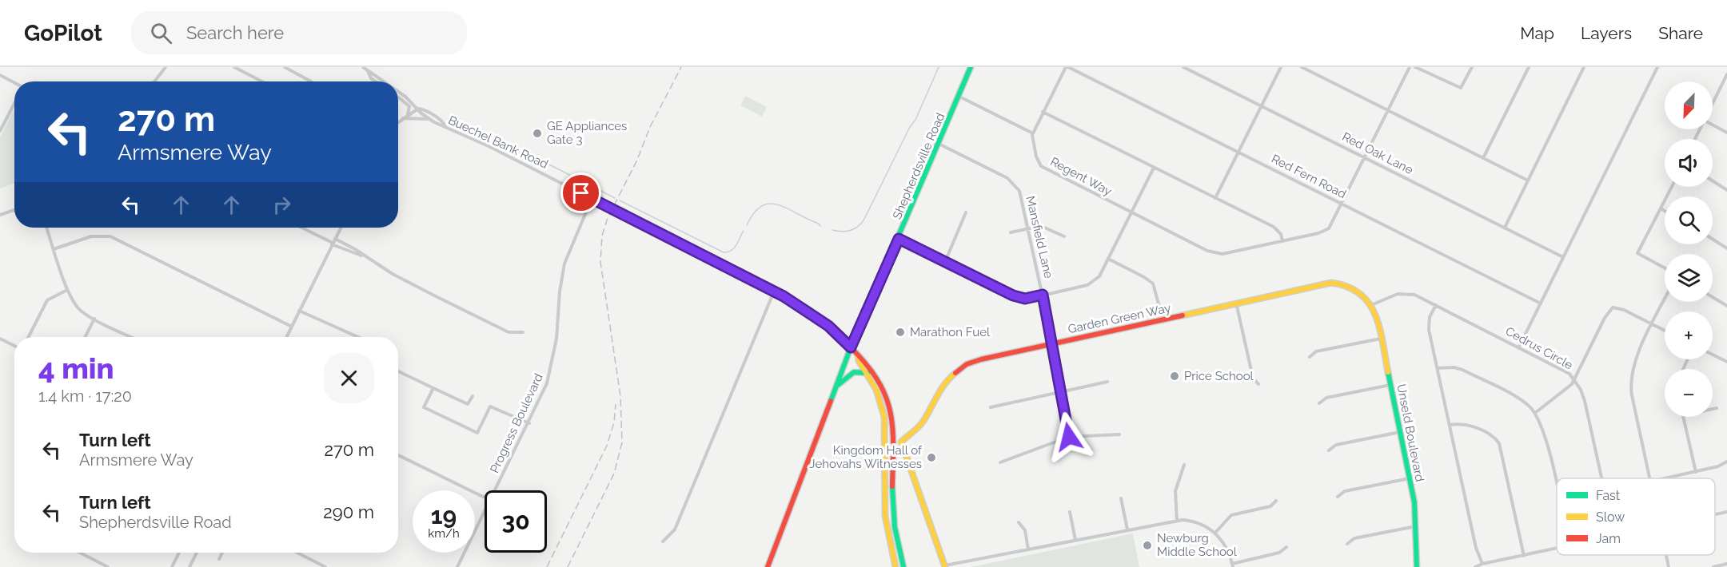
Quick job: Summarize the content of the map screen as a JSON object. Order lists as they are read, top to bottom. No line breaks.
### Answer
{"streets":{"main road":["Shepherdsville Road","Garden Green Way","Unseld Boulevard"],"street":["Buechel Bank Road","Red Oak Lane","Regent Way","Red Fern Road","Mansfield Lane","Cedrus Circle","Progress Boulevard"]},"crossings":[["Buechel Bank Road","Shepherdsville Road"],["Buechel Bank Road","Progress Boulevard"],["Shepherdsville Road","Mansfield Lane"],["Mansfield Lane","Garden Green Way"],["Garden Green Way","Cedrus Circle"],["Garden Green Way","Unseld Boulevard"],["Cedrus Circle","Unseld Boulevard"]],"places":["GE Appliances Gate 3","Marathon Fuel","Price School","Kingdom Hall of Jehovahs Witnesses","Newburg Middle School"],"legend":["Fast","Slow","Jam"],"north":"bottom left","page":{"header":"GoPilot","search":"Search here","nav":["Map","Layers","Share"],"map_buttons":["+","−"],"turn":["270 m","Armsmere Way"],"heading":["4 min","1.4 km · 17:20"],"list":[{"name":"Turn left","note":"Armsmere Way","value":"270 m"},{"name":"Turn left","note":"Shepherdsville Road","value":"290 m"}],"speed":"19 km/h","limit":"30"}}
